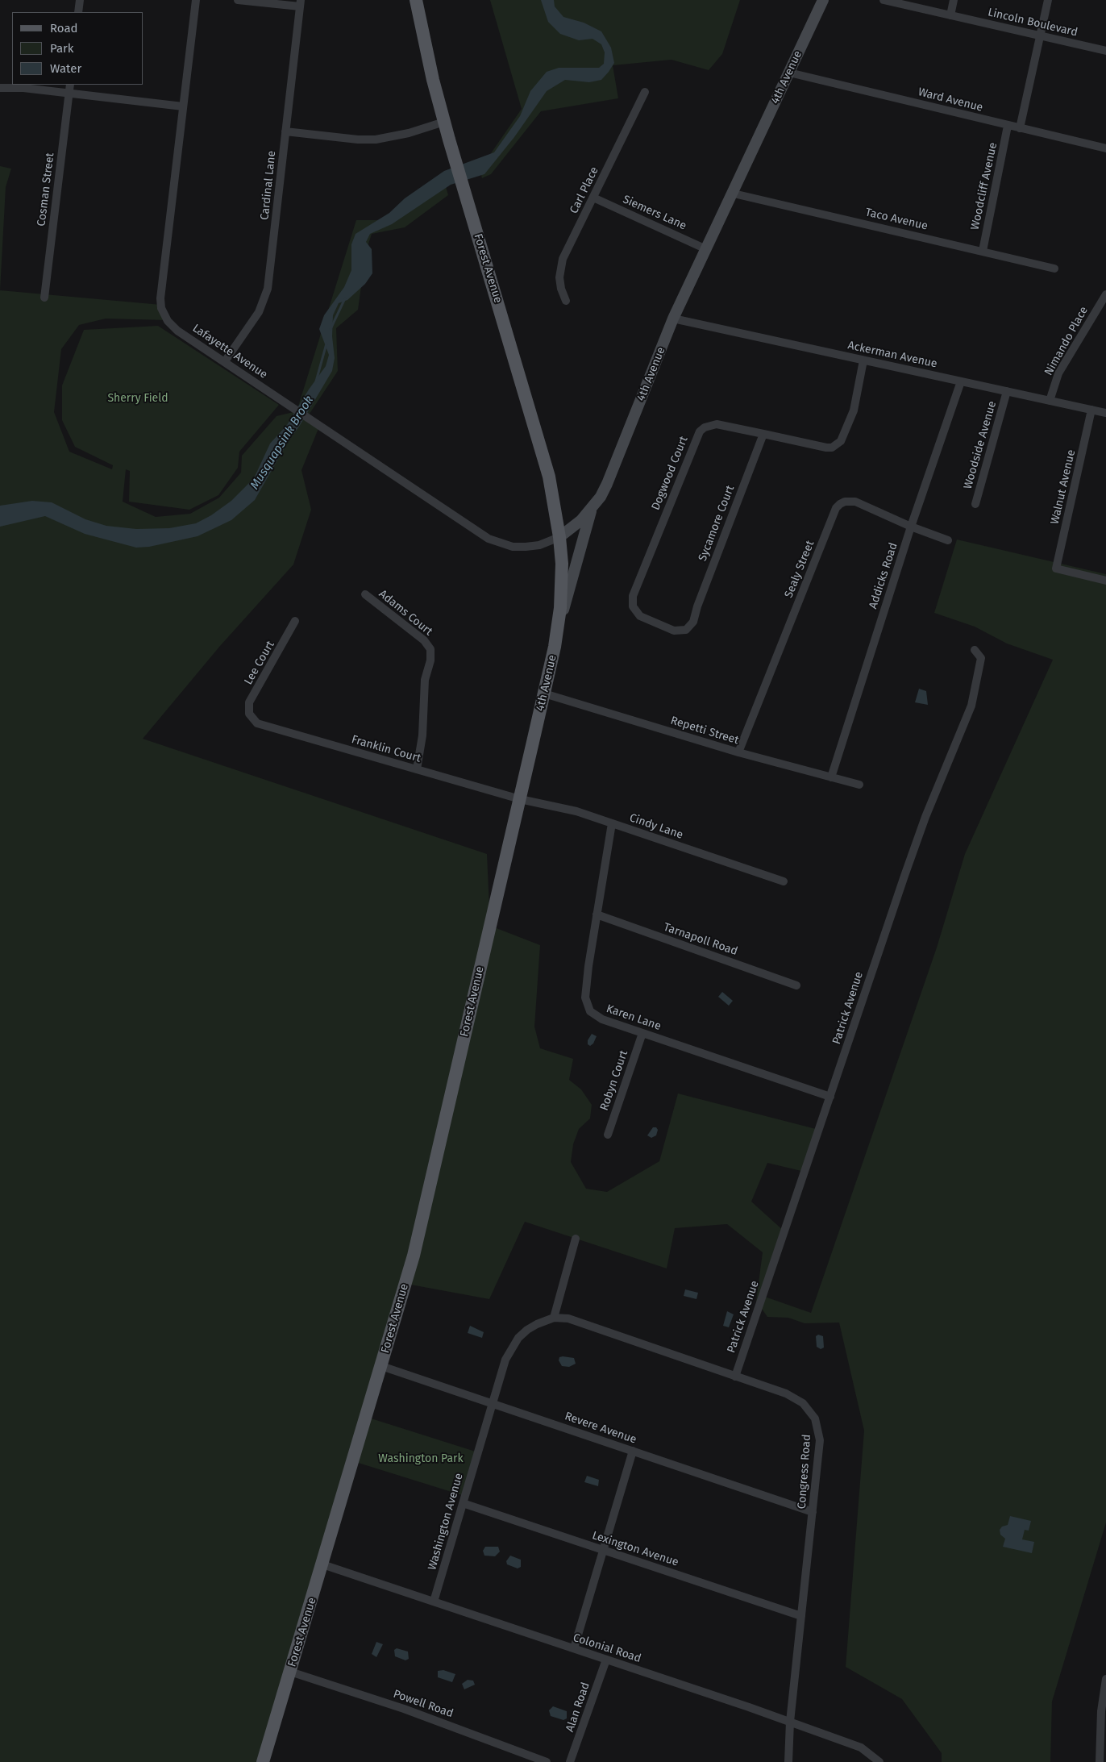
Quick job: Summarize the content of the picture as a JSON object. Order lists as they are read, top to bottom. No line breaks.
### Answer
{"streets":{"main road":["4th Avenue","Forest Avenue"],"street":["Lincoln Boulevard","Ward Avenue","Cardinal Lane","Woodcliff Avenue","Cosman Street","Carl Place","Siemers Lane","Taco Avenue","Nimando Place","Lafayette Avenue","Ackerman Avenue","Woodside Avenue","Dogwood Court","Walnut Avenue","Sycamore Court","Sealy Street","Addicks Road","Adams Court","Lee Court","Repetti Street","Franklin Court","Cindy Lane","Tarnapoll Road","Patrick Avenue","Karen Lane","Robyn Court","Revere Avenue","Congress Road","Washington Avenue","Lexington Avenue","Colonial Road","Powell Road","Alan Road"]},"crossings":[["4th Avenue","Ward Avenue"],["4th Avenue","Siemers Lane"],["4th Avenue","Taco Avenue"],["4th Avenue","Forest Avenue"],["4th Avenue","Lafayette Avenue"],["4th Avenue","Ackerman Avenue"],["4th Avenue","Repetti Street"],["4th Avenue","Franklin Court"],["4th Avenue","Cindy Lane"],["Ward Avenue","Woodcliff Avenue"],["Cardinal Lane","Lafayette Avenue"],["Woodcliff Avenue","Taco Avenue"],["Carl Place","Siemers Lane"],["Forest Avenue","Lafayette Avenue"],["Forest Avenue","Franklin Court"],["Forest Avenue","Cindy Lane"],["Forest Avenue","Revere Avenue"],["Forest Avenue","Colonial Road"],["Forest Avenue","Powell Road"],["Nimando Place","Ackerman Avenue"],["Ackerman Avenue","Woodside Avenue"],["Ackerman Avenue","Dogwood Court"],["Ackerman Avenue","Walnut Avenue"],["Ackerman Avenue","Addicks Road"],["Dogwood Court","Sycamore Court"],["Sealy Street","Addicks Road"],["Sealy Street","Repetti Street"],["Addicks Road","Repetti Street"],["Adams Court","Franklin Court"],["Lee Court","Franklin Court"],["Franklin Court","Cindy Lane"],["Cindy Lane","Karen Lane"],["Tarnapoll Road","Karen Lane"],["Patrick Avenue","Karen Lane"],["Patrick Avenue","Congress Road"],["Karen Lane","Robyn Court"],["Revere Avenue","Congress Road"],["Revere Avenue","Washington Avenue"],["Congress Road","Washington Avenue"],["Congress Road","Lexington Avenue"],["Congress Road","Colonial Road"],["Washington Avenue","Lexington Avenue"],["Washington Avenue","Colonial Road"],["Colonial Road","Alan Road"]],"water":["Musquapsink Brook"],"parks":["Sherry Field","Washington Park"],"legend":["Road","Park","Water"]}
